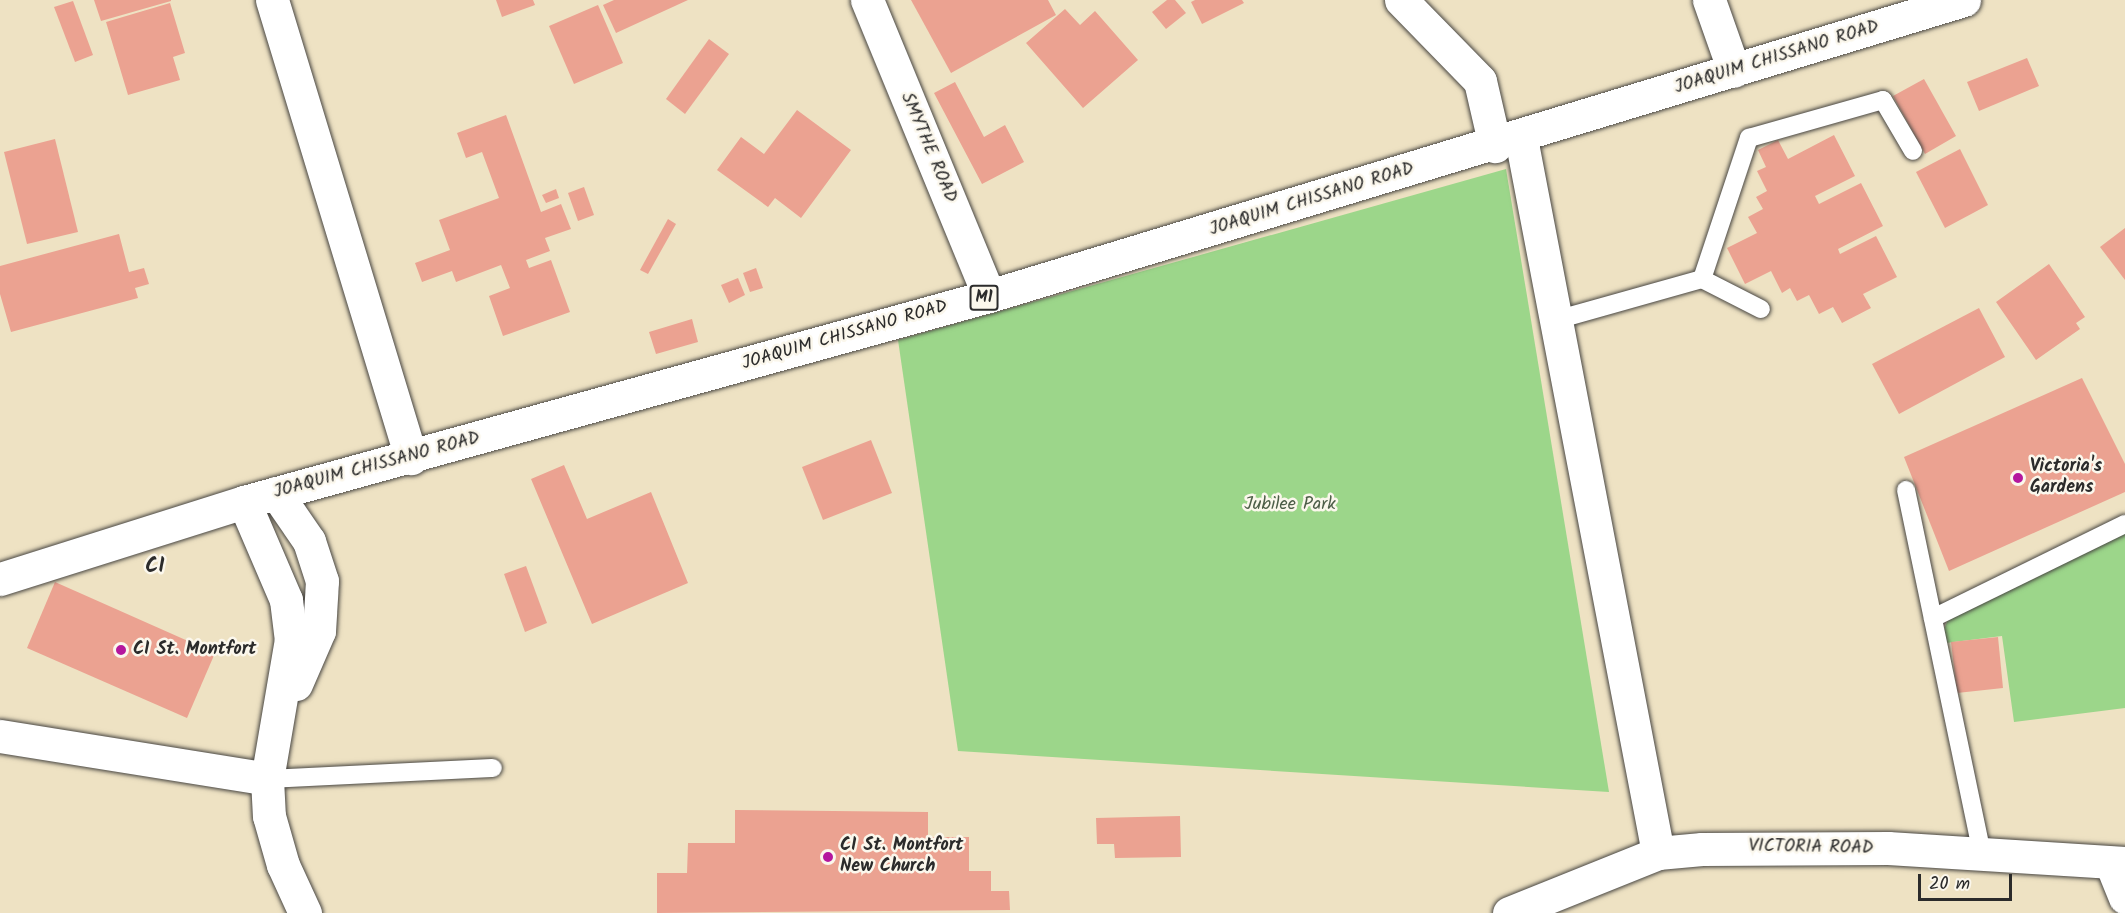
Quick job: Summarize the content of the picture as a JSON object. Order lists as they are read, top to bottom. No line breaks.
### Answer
{"streets":{"main road":["JOAQUIM CHISSANO ROAD","SMYTHE ROAD","M1","VICTORIA ROAD"]},"crossings":[["JOAQUIM CHISSANO ROAD","SMYTHE ROAD"]],"districts":["CI"],"parks":["Jubilee Park"],"places":["Victoria's Gardens","CI St. Montfort","CI St. Montfort New Church"],"scale_bar":"20 m"}
